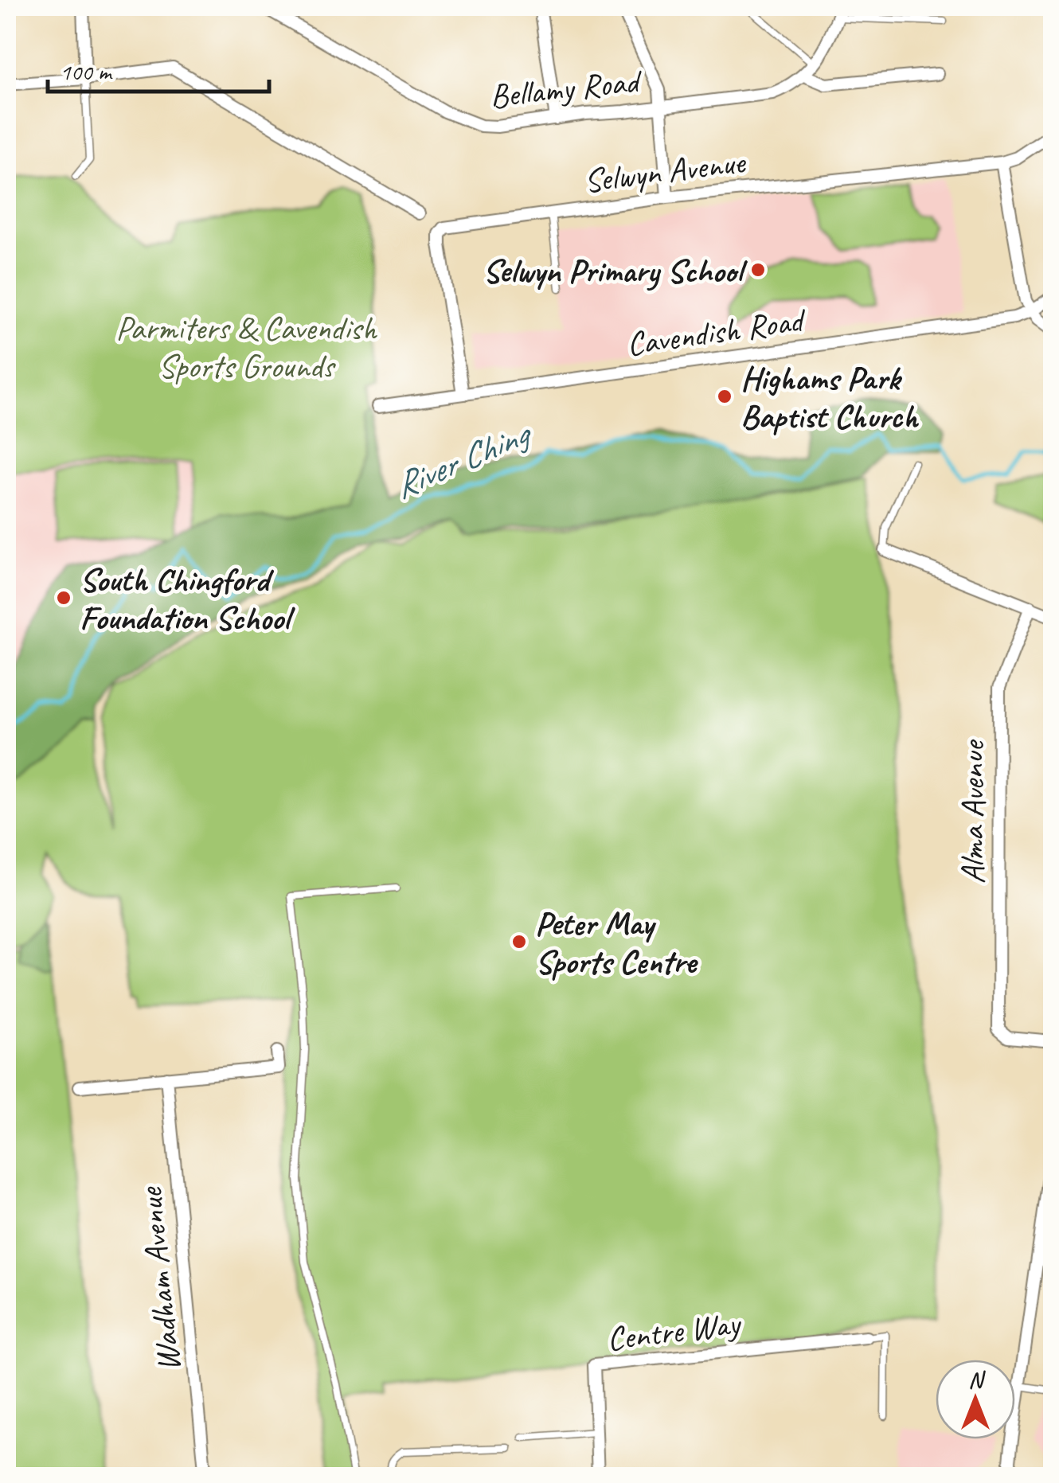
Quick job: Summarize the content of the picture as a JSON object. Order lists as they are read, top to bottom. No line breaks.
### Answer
{"streets":{"street":["Bellamy Road","Selwyn Avenue","Cavendish Road","Alma Avenue","Wadham Avenue","Centre Way"]},"crossings":[["Selwyn Avenue","Cavendish Road"]],"water":["River Ching"],"parks":["Parmiters & Cavendish Sports Grounds"],"places":["Selwyn Primary School","Highams Park Baptist Church","South Chingford Foundation School","Peter May Sports Centre"],"scale_bar":"100 m","north":"top"}
